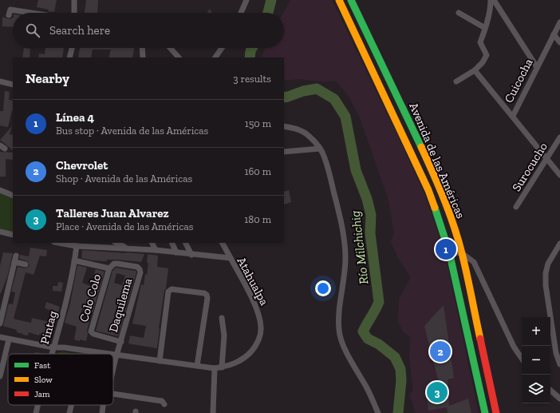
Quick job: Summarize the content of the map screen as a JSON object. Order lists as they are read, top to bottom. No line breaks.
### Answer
{"streets":{"main road":["Avenida de las Américas"],"street":["Cuicocha","Surocucho","Atahualpa","Colo Colo","Daquilema","Pintag"]},"crossings":[["Cuicocha","Surocucho"],["Atahualpa","Daquilema"],["Atahualpa","Pintag"],["Colo Colo","Daquilema"],["Daquilema","Pintag"]],"water":["Río Milchichig"],"legend":["Fast","Slow","Jam"],"page":{"search":"Search here","heading":["Nearby","3 results"],"list":[{"mark":"1","name":"Línea 4","note":"Bus stop · Avenida de las Américas","value":"150 m"},{"mark":"2","name":"Chevrolet","note":"Shop · Avenida de las Américas","value":"160 m"},{"mark":"3","name":"Talleres Juan Alvarez","note":"Place · Avenida de las Américas","value":"180 m"}],"pins":["1","2","3"],"map_buttons":["+","−"]}}
